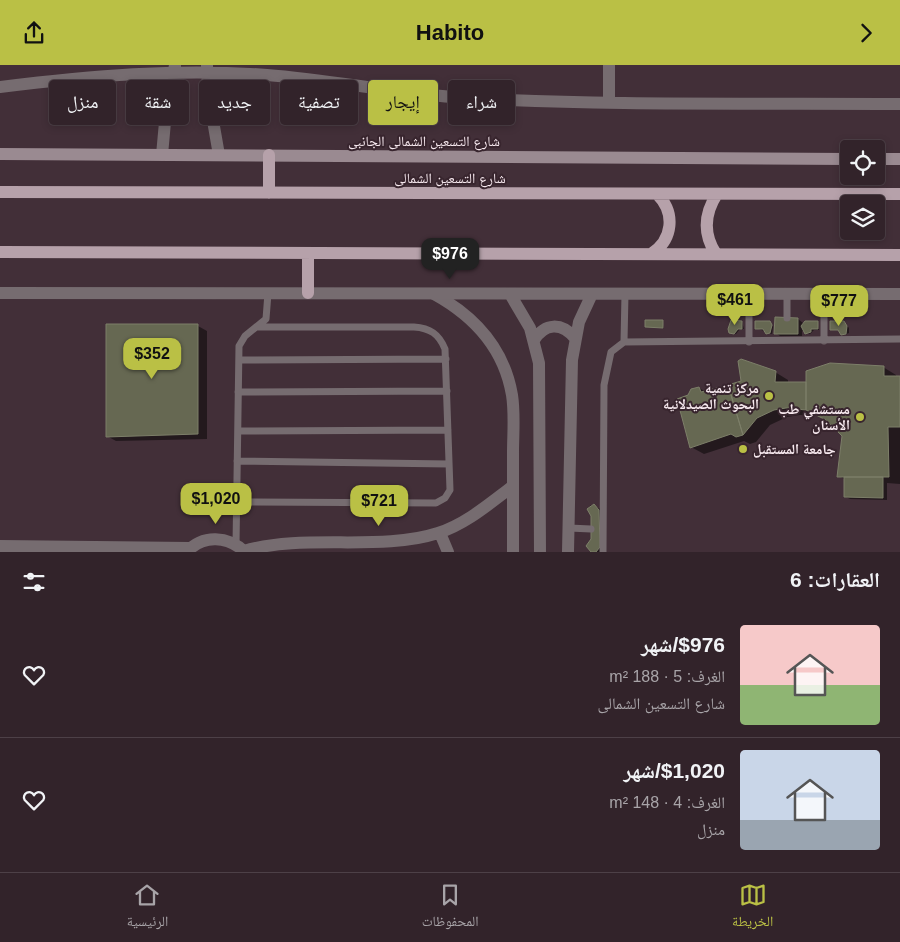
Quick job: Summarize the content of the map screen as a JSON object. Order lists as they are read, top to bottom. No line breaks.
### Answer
{"streets":{"main road":["شارع التسعين الشمالى الجانبى","شارع التسعين الشمالى"]},"places":["مركز تنمية البحوث الصيدلانية","مستشفي طب الأسنان","جامعة المستقبل"],"page":{"header":"Habito","chip":["شراء","إيجار","تصفية","جديد","شقة","منزل"],"price":["$976","$461","$777","$352","$1,020","$721"],"heading":"العقارات: 6","list":[{"name":"$976/شهر","note":"الغرف: 5 · 188 m² · شارع التسعين الشمالى"},{"name":"$1,020/شهر","note":"الغرف: 4 · 148 m² · منزل"}],"tabs":["الخريطة","المحفوظات","الرئيسية"]}}
